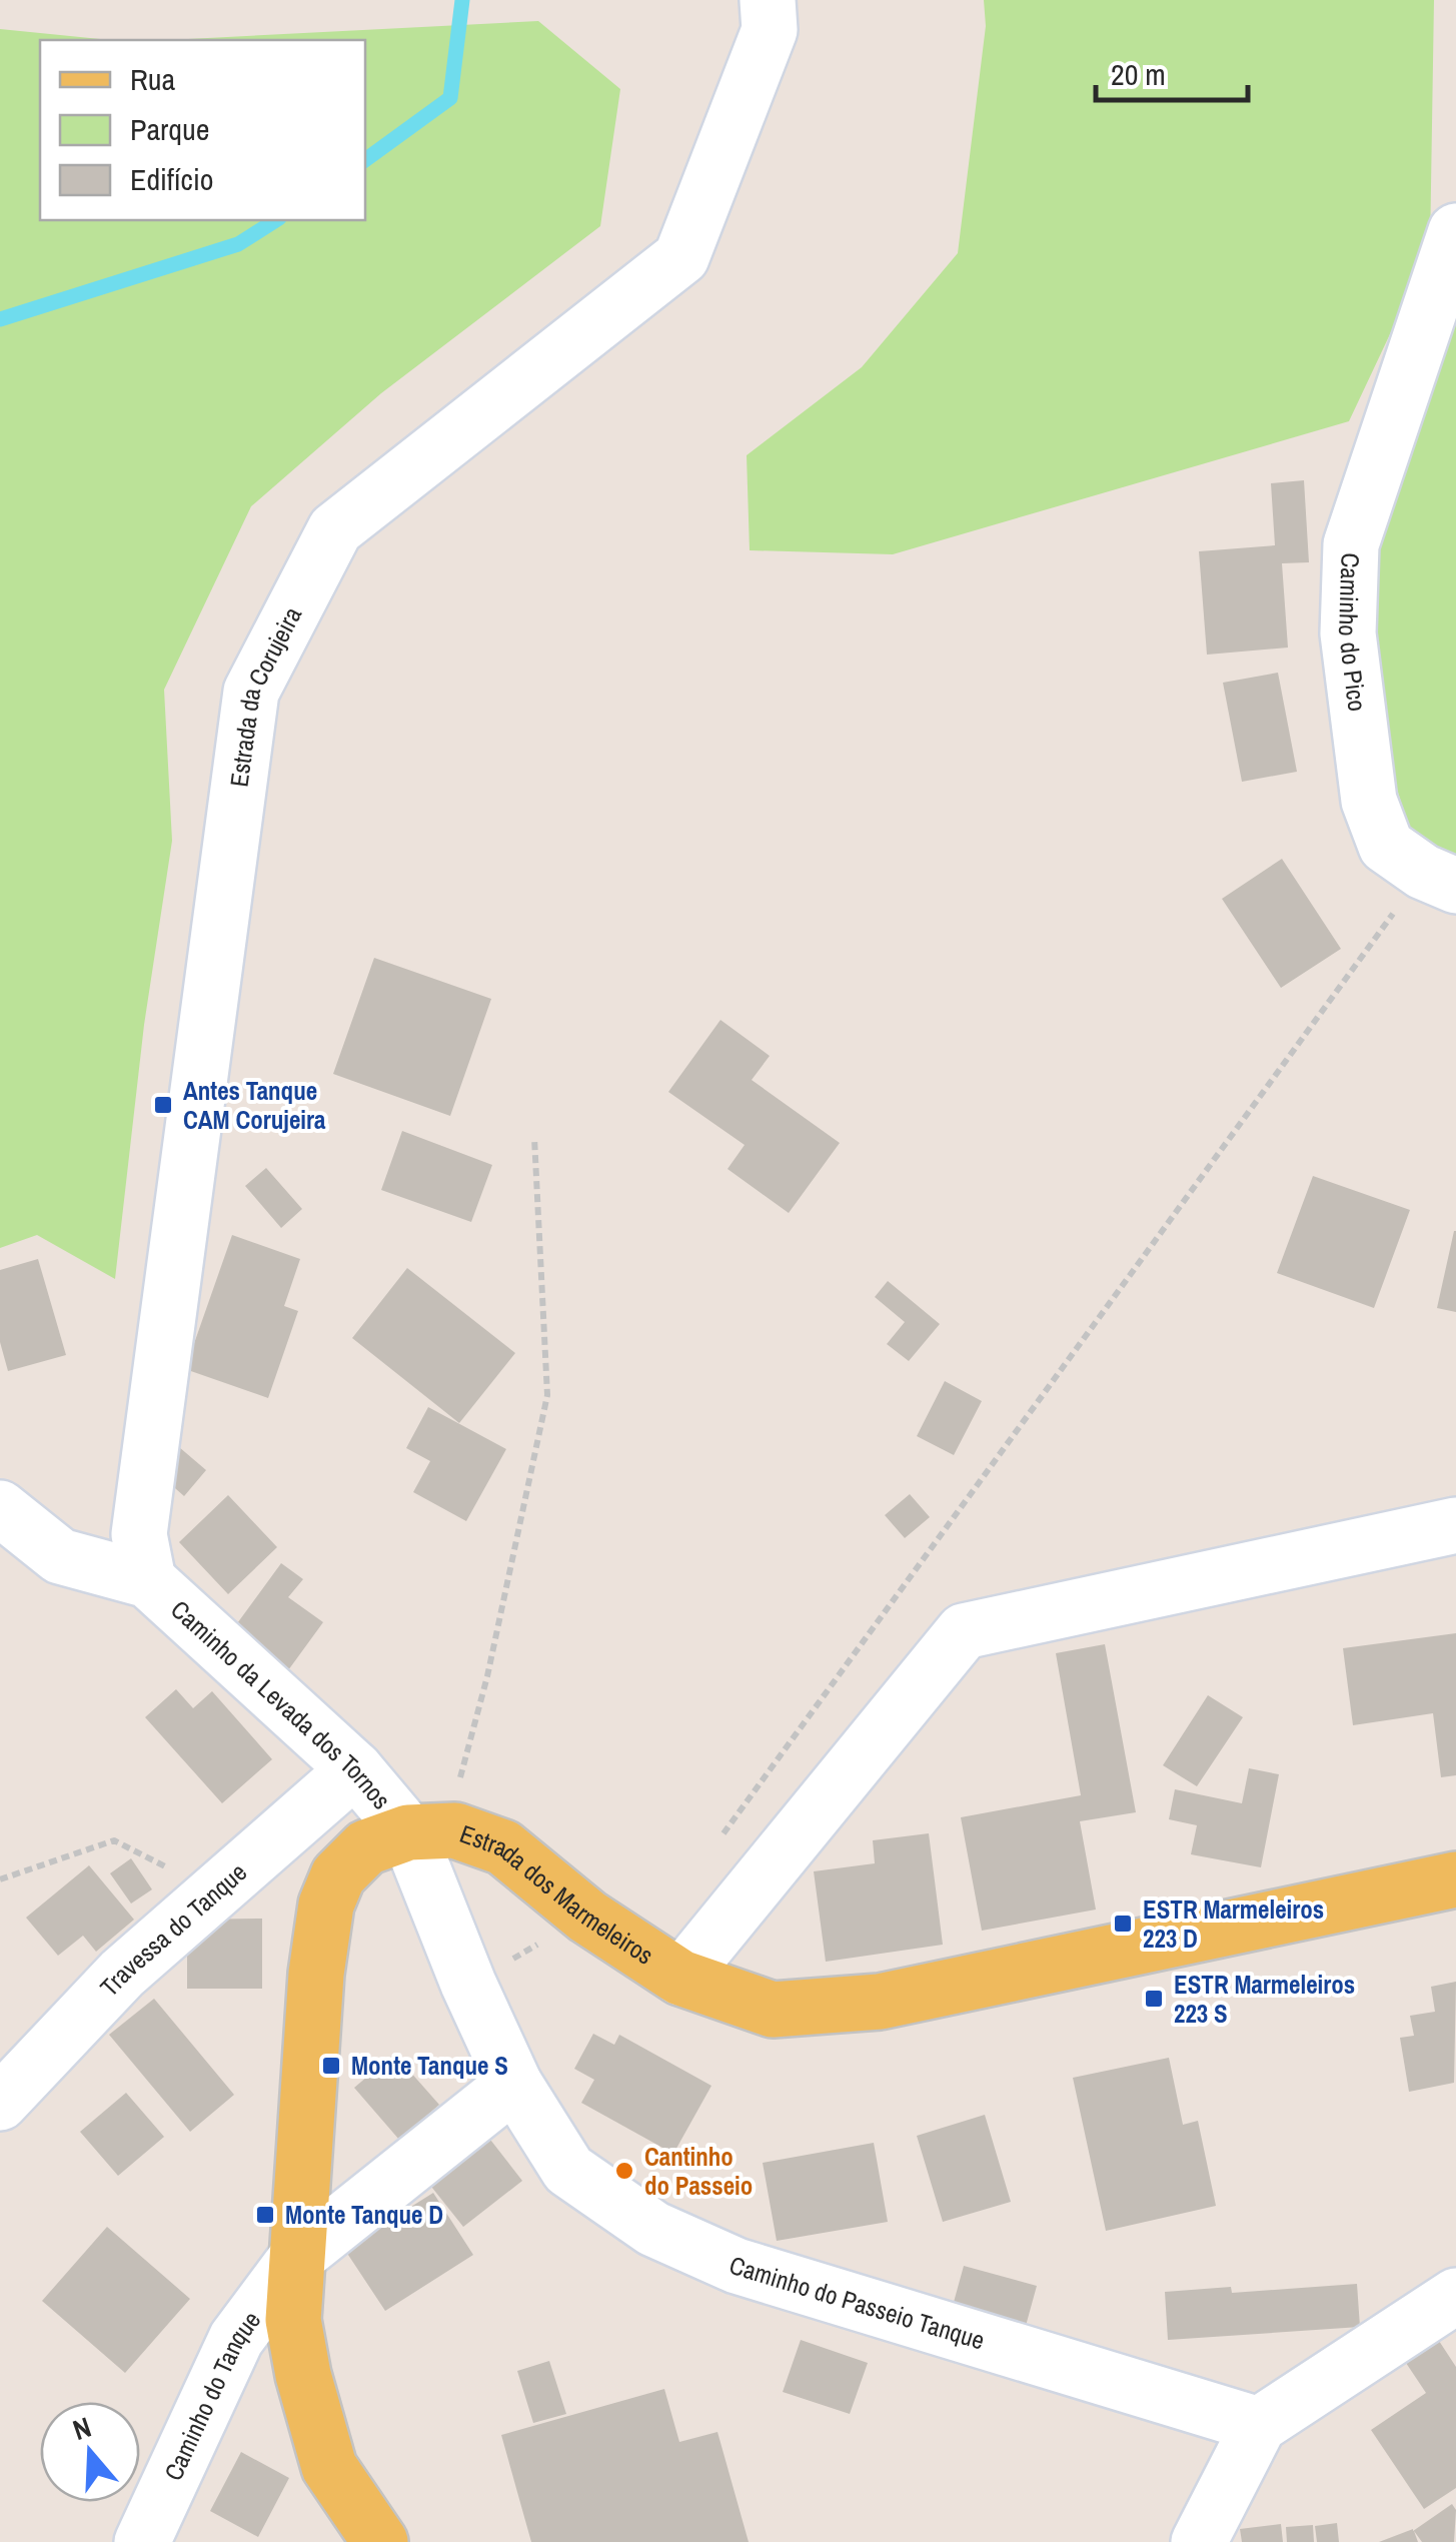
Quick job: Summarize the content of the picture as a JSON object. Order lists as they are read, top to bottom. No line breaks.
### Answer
{"streets":{"main road":["Estrada dos Marmeleiros"],"street":["Caminho do Pico","Estrada da Corujeira","Caminho da Levada dos Tornos","Travessa do Tanque","Caminho do Passeio Tanque","Caminho do Tanque"]},"crossings":[["Estrada da Corujeira","Caminho da Levada dos Tornos"],["Caminho da Levada dos Tornos","Estrada dos Marmeleiros"],["Caminho da Levada dos Tornos","Travessa do Tanque"],["Caminho da Levada dos Tornos","Caminho do Passeio Tanque"],["Estrada dos Marmeleiros","Caminho do Passeio Tanque"]],"places":{"transit":["Antes Tanque CAM Corujeira","ESTR Marmeleiros 223 D","ESTR Marmeleiros 223 S","Monte Tanque S","Monte Tanque D"],"other":["Cantinho do Passeio"]},"legend":["Rua","Parque","Edifício"],"scale_bar":"20 m","north":"top"}
